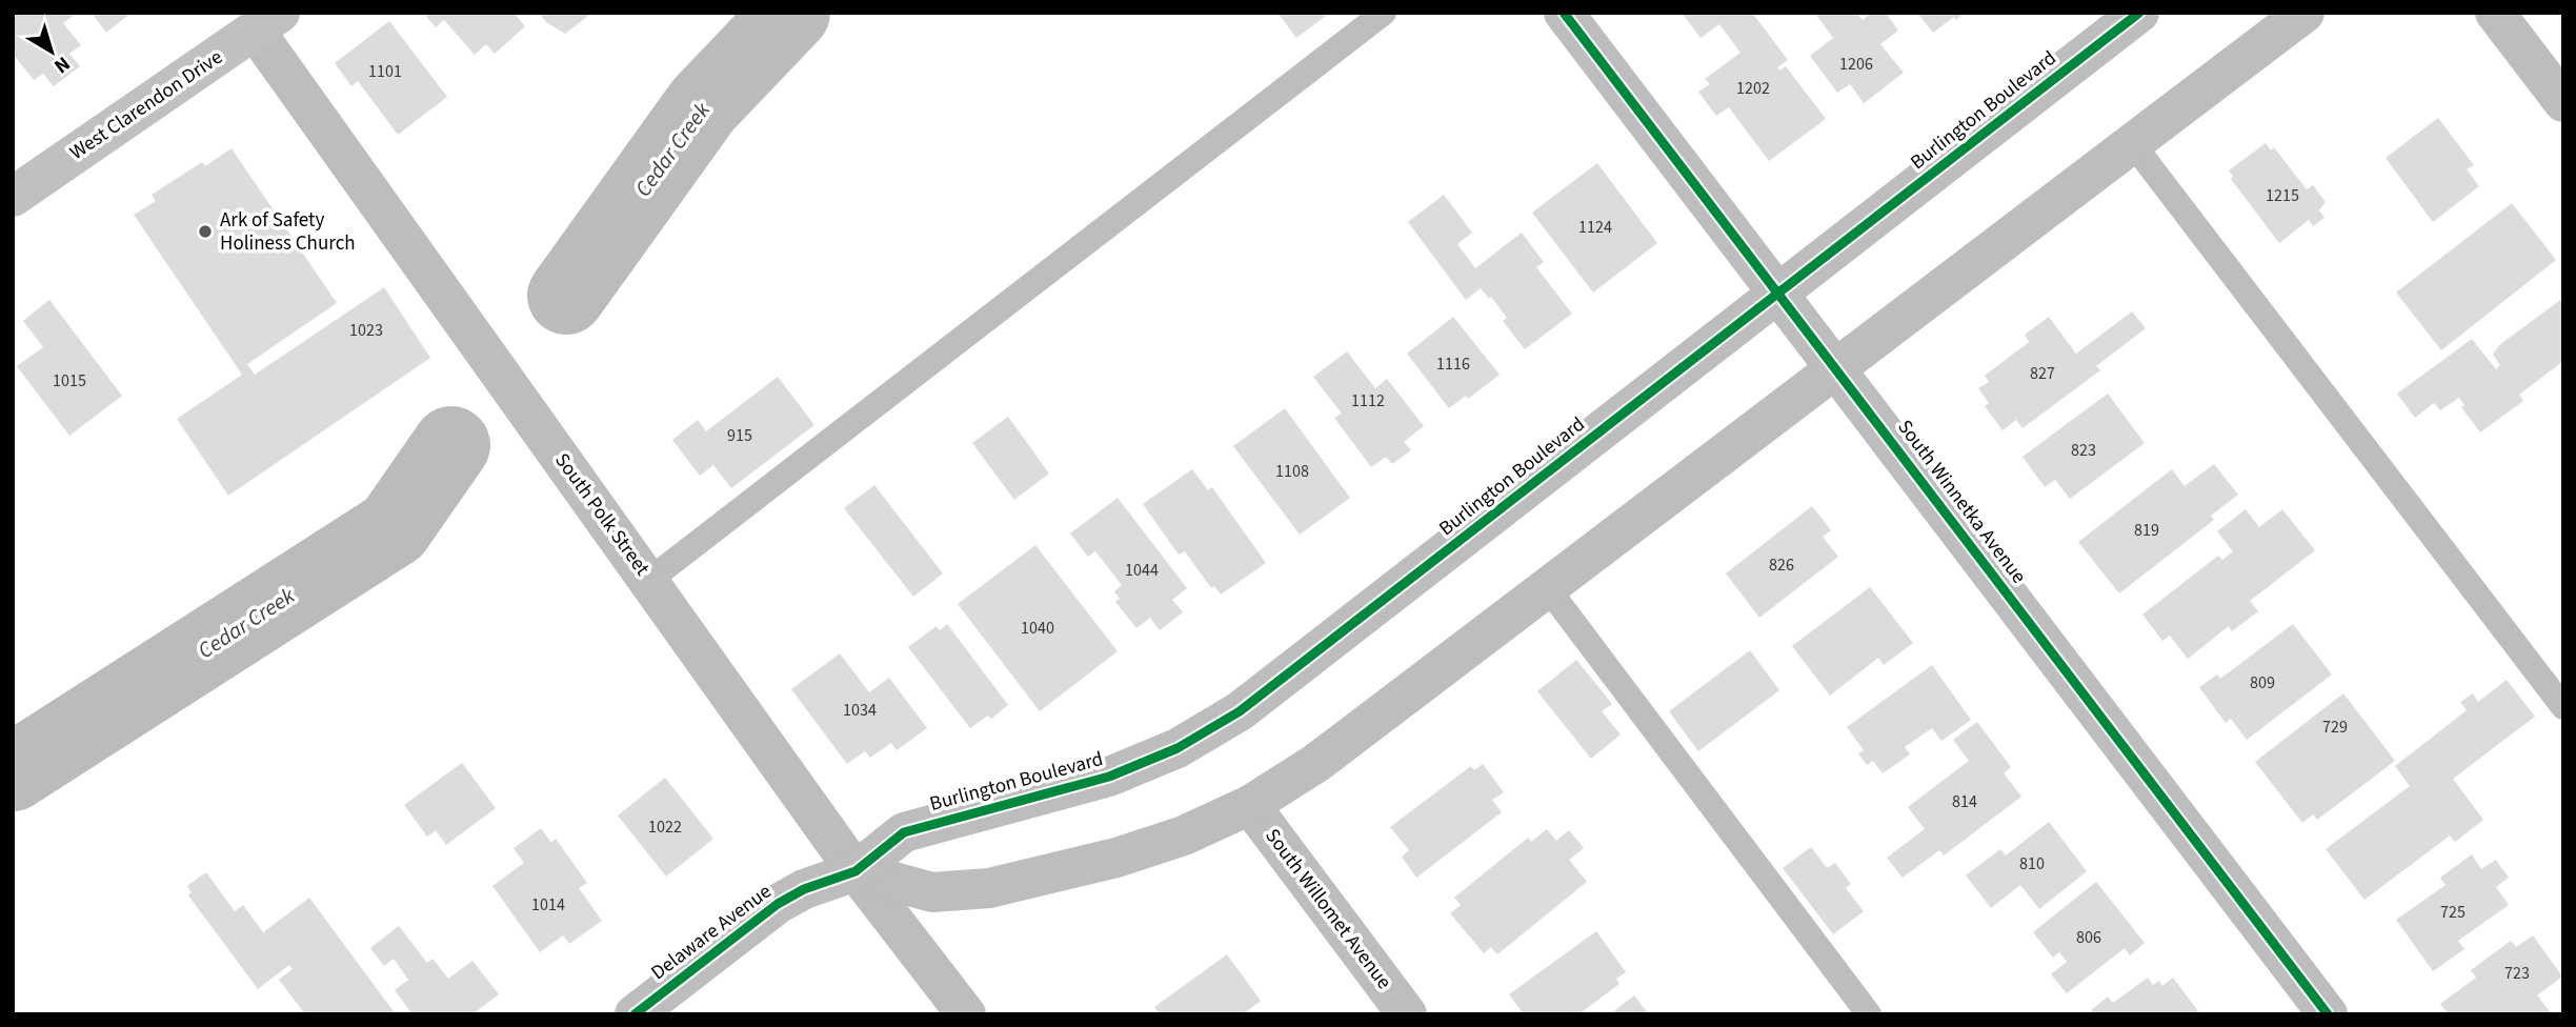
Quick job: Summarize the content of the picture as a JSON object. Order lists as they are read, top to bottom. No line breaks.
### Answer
{"streets":{"main road":["West Clarendon Drive"],"street":["Burlington Boulevard","South Winnetka Avenue","South Polk Street","South Willomet Avenue","Delaware Avenue"]},"crossings":[["West Clarendon Drive","South Polk Street"],["Burlington Boulevard","South Winnetka Avenue"],["Burlington Boulevard","South Polk Street"],["Burlington Boulevard","Delaware Avenue"],["South Polk Street","Delaware Avenue"]],"water":["Cedar Creek"],"places":["Ark of Safety Holiness Church"],"house_numbers":["1206","1101","1202","1215","1124","1023","1116","827","1015","1112","915","823","1108","819","826","1044","1040","809","1034","729","814","1022","810","1014","725","806","723"],"north":"bottom right"}
